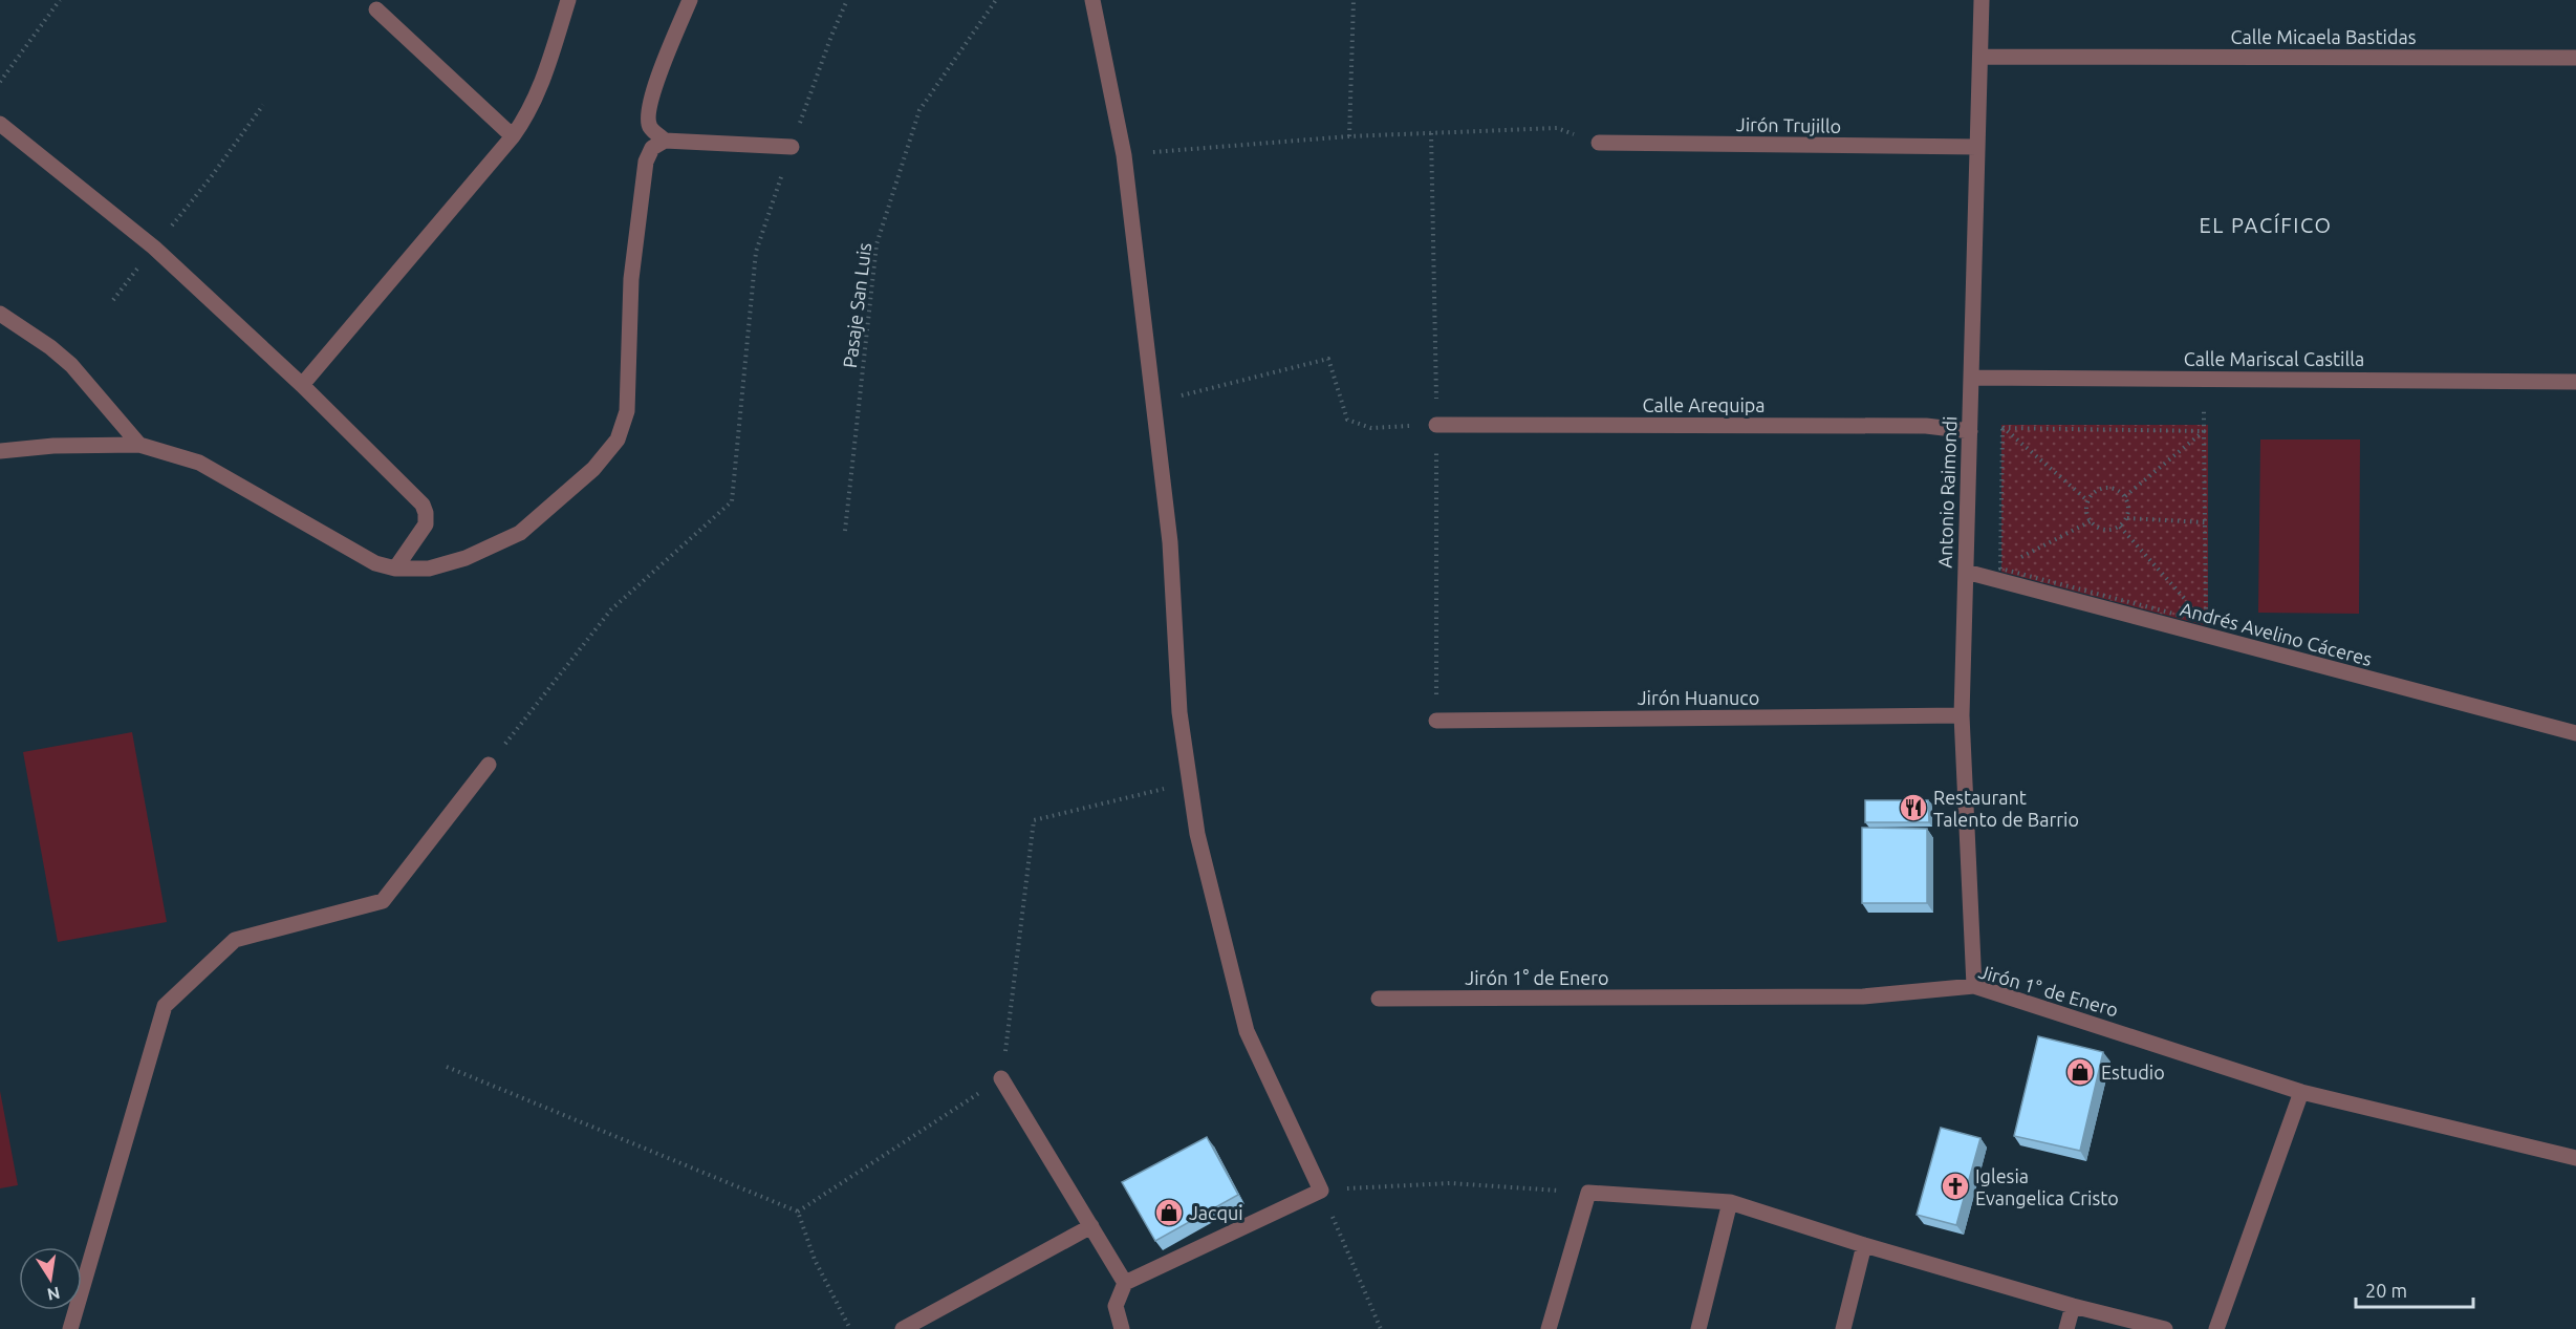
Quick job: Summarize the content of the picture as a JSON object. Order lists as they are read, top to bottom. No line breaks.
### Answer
{"streets":{"street":["Calle Micaela Bastidas","Jirón Trujillo","Calle Mariscal Castilla","Calle Arequipa","Antonio Raimondi","Andrés Avelino Cáceres","Jirón Huanuco","Jirón 1° de Enero"],"path":["Pasaje San Luis"]},"crossings":[["Calle Micaela Bastidas","Antonio Raimondi"],["Jirón Trujillo","Antonio Raimondi"],["Calle Mariscal Castilla","Antonio Raimondi"],["Calle Arequipa","Antonio Raimondi"],["Antonio Raimondi","Andrés Avelino Cáceres"],["Antonio Raimondi","Jirón Huanuco"],["Antonio Raimondi","Jirón 1° de Enero"]],"districts":["EL PACÍFICO"],"places":{"restaurant":["Restaurant Talento de Barrio"],"shop":["Estudio","Jacqui"],"church":["Iglesia Evangelica Cristo"]},"scale_bar":"20 m","north":"bottom"}
